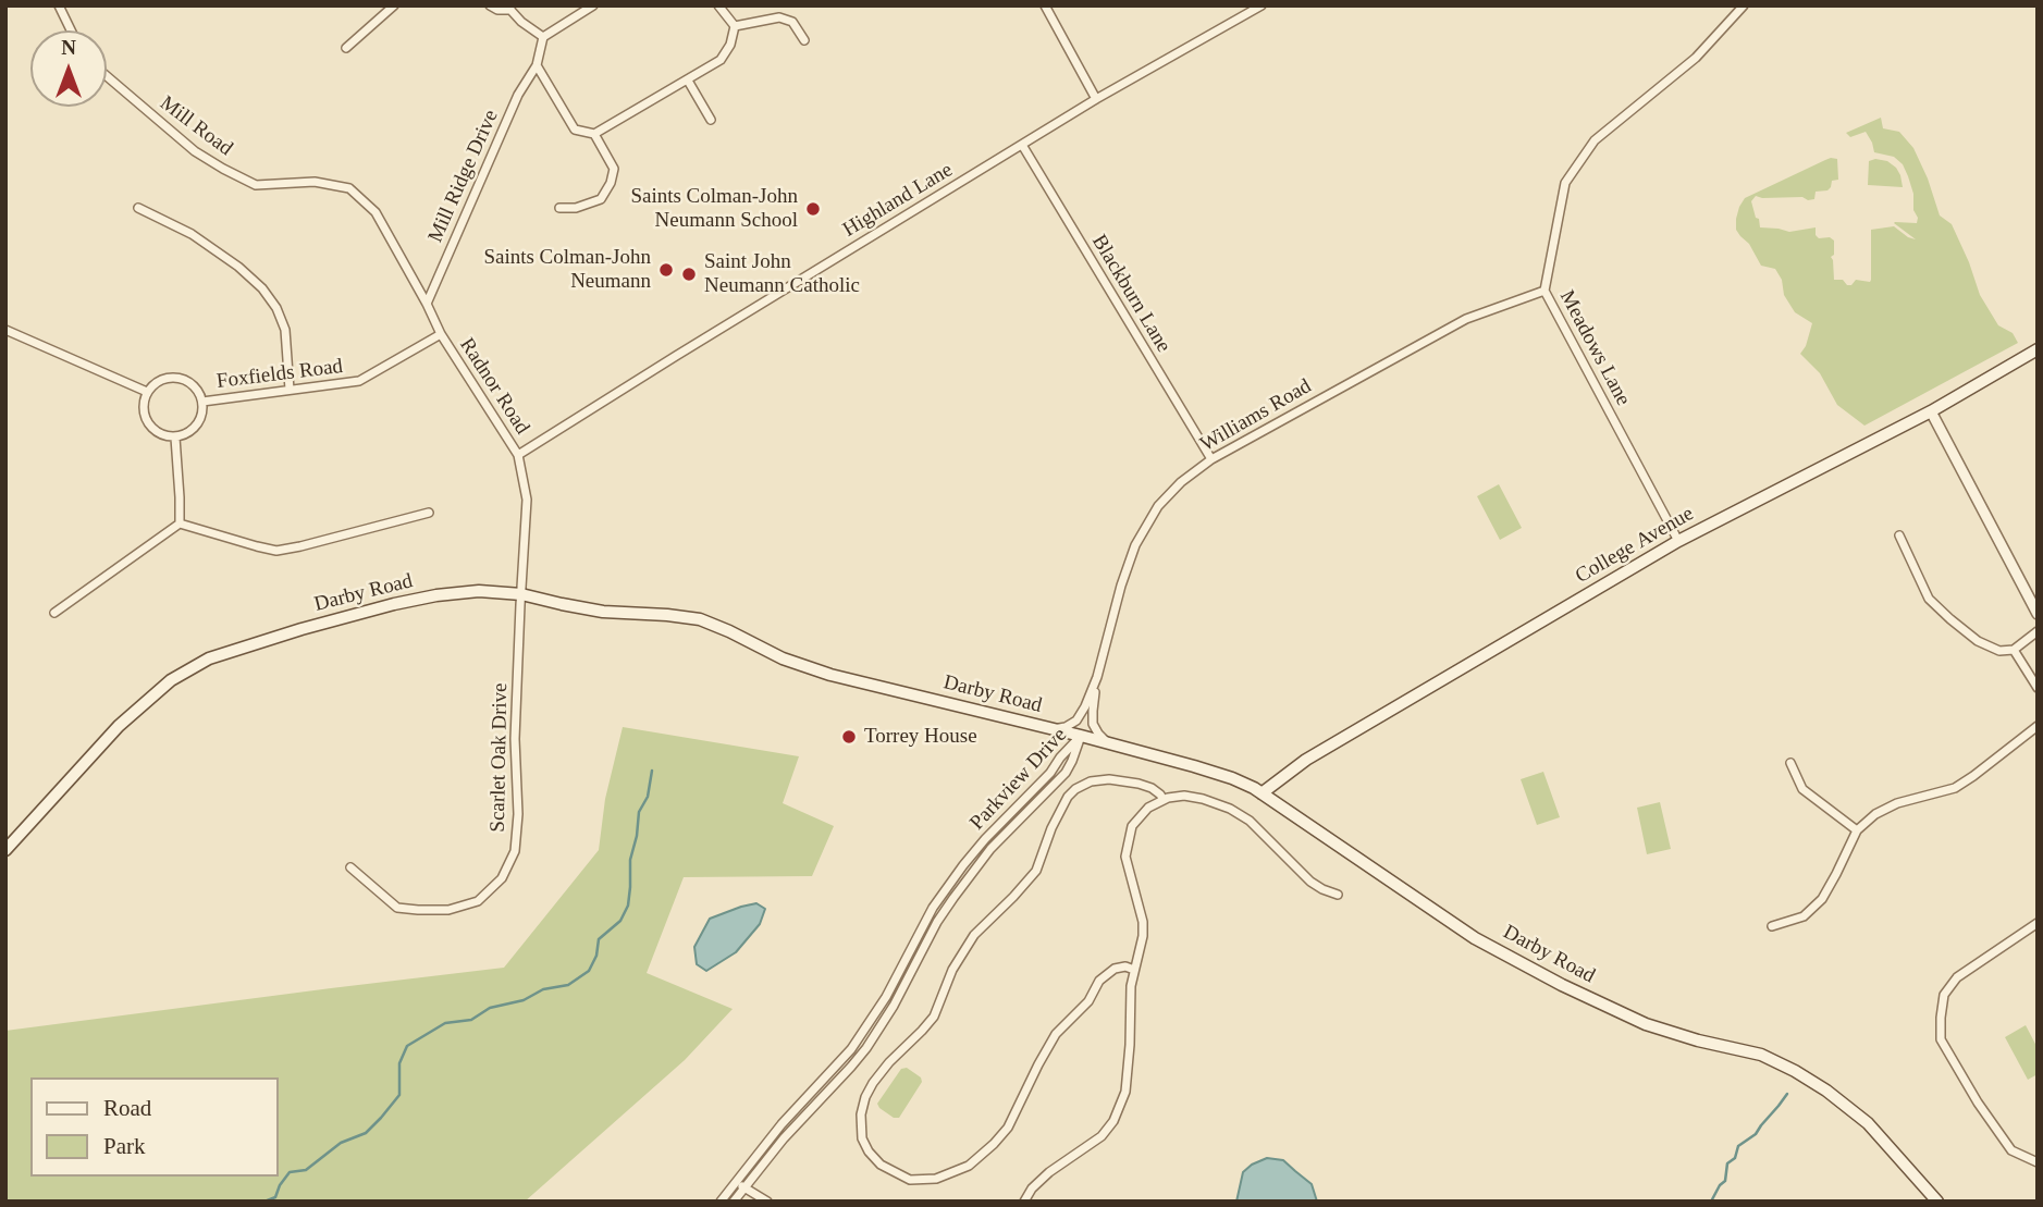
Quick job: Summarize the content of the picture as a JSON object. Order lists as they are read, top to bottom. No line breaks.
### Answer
{"streets":{"main road":["College Avenue","Darby Road"],"street":["Mill Road","Mill Ridge Drive","Highland Lane","Blackburn Lane","Meadows Lane","Foxfields Road","Radnor Road","Williams Road","Scarlet Oak Drive","Parkview Drive"]},"crossings":[["Mill Road","Radnor Road"],["Mill Ridge Drive","Radnor Road"],["Highland Lane","Blackburn Lane"],["Highland Lane","Radnor Road"],["Blackburn Lane","Williams Road"],["Meadows Lane","Williams Road"],["Meadows Lane","College Avenue"],["Foxfields Road","Radnor Road"],["Radnor Road","Darby Road"],["Radnor Road","Scarlet Oak Drive"],["Williams Road","Darby Road"],["College Avenue","Darby Road"],["Darby Road","Scarlet Oak Drive"],["Darby Road","Parkview Drive"]],"places":["Saints Colman-John Neumann School","Saints Colman-John Neumann","Saint John Neumann Catholic","Torrey House"],"legend":["Road","Park"],"north":"top"}
